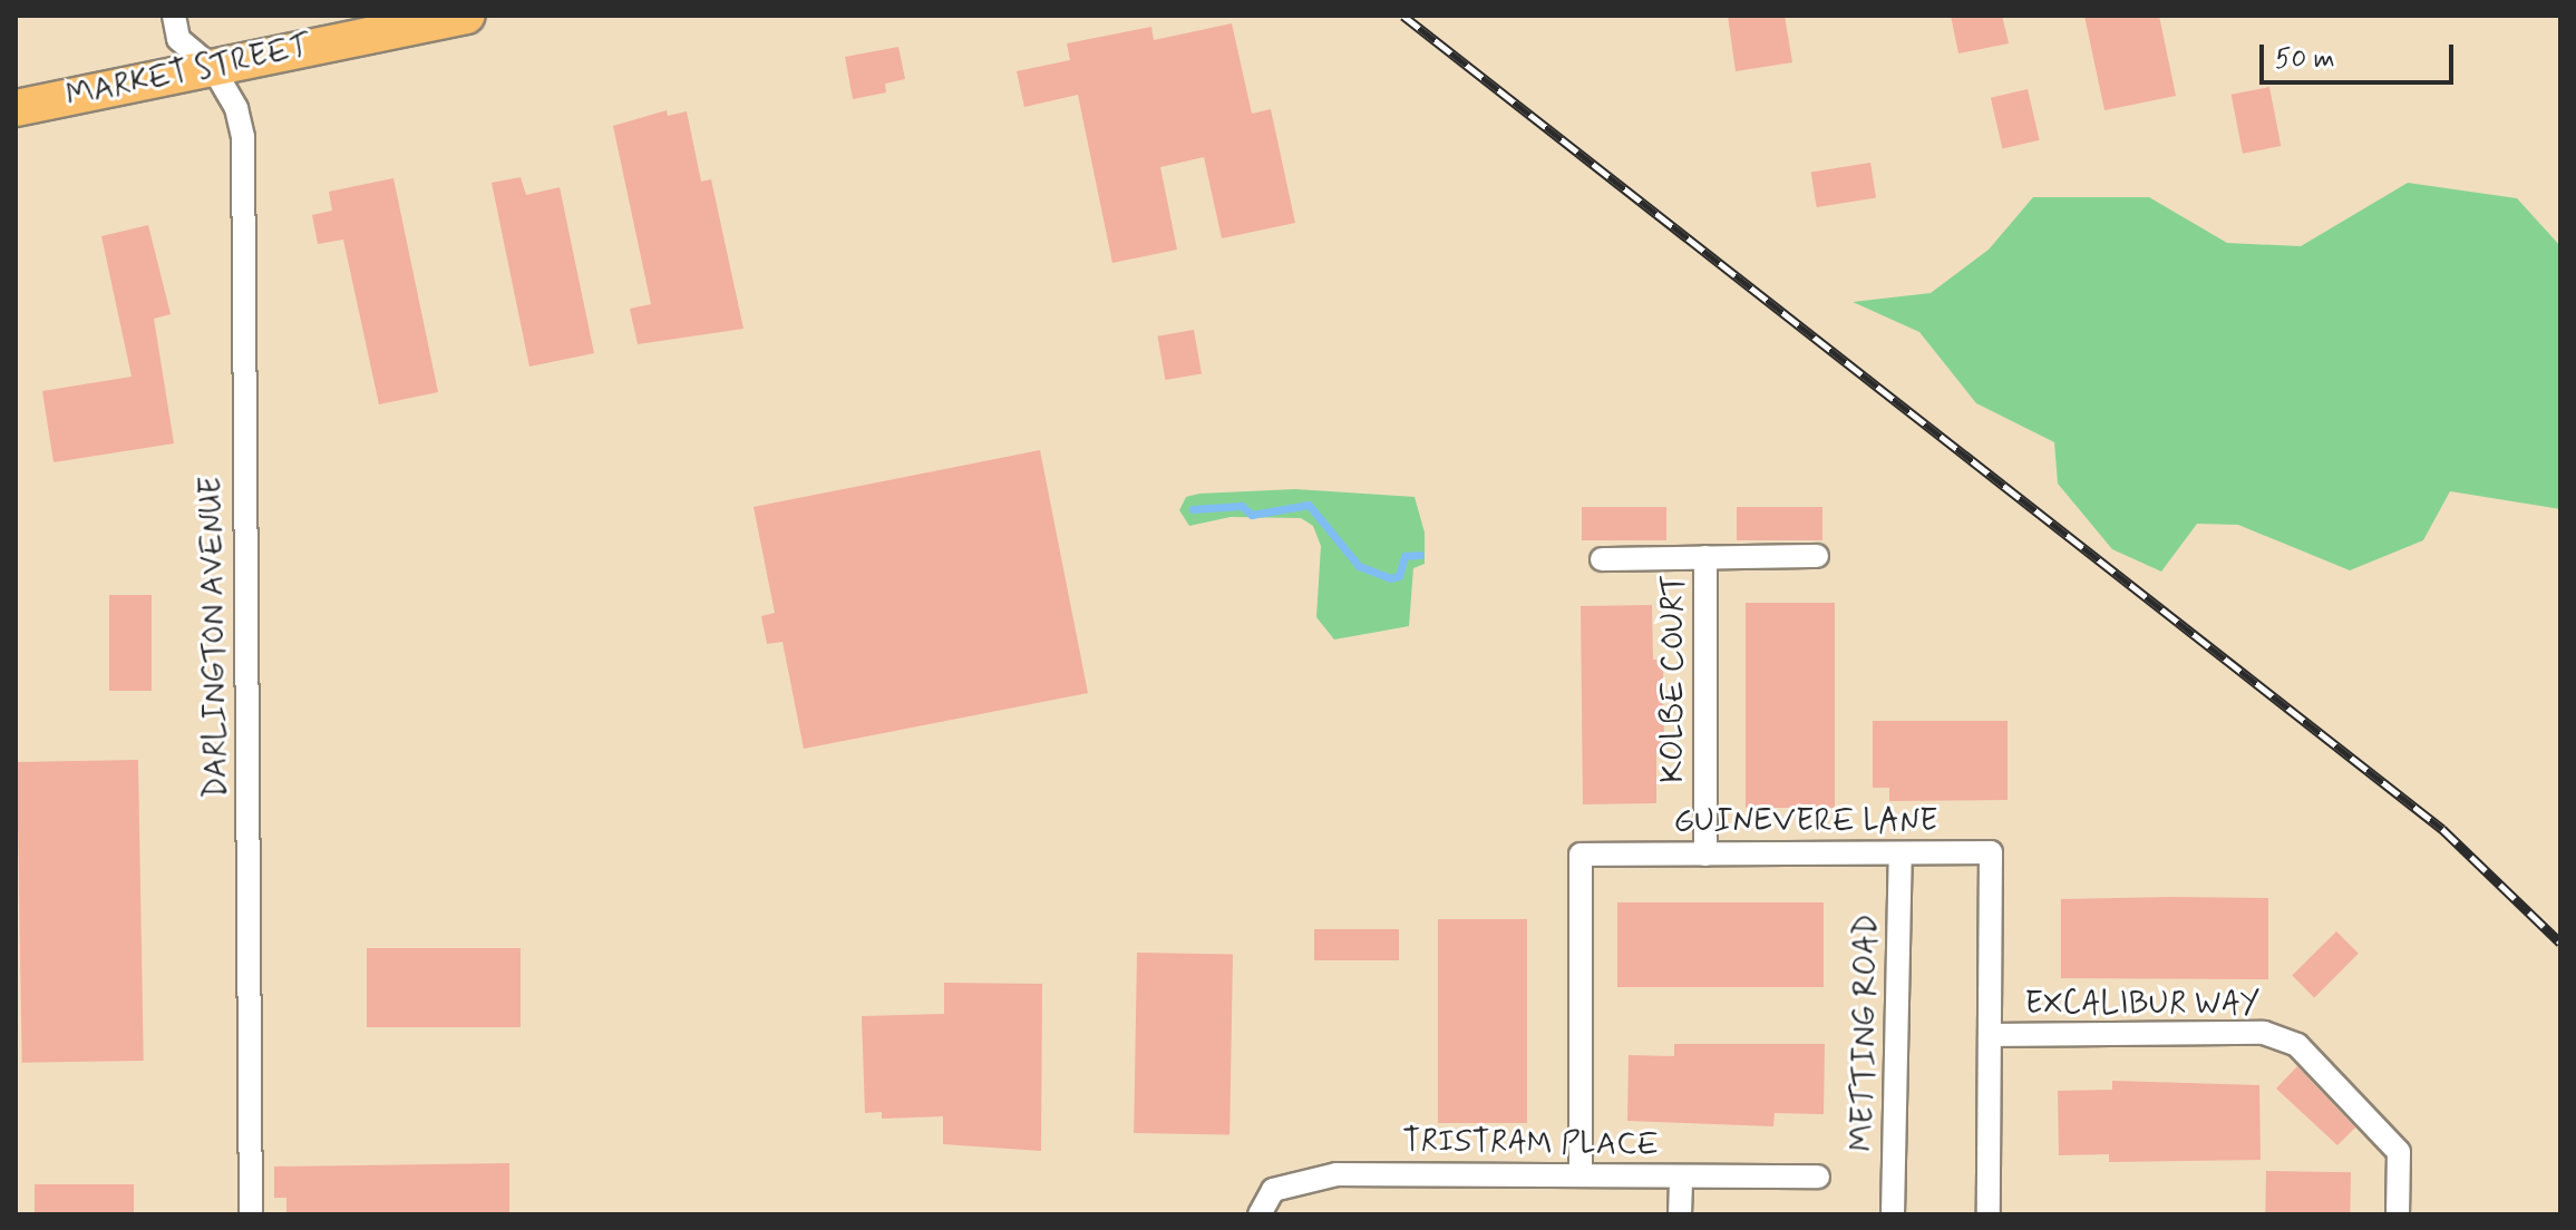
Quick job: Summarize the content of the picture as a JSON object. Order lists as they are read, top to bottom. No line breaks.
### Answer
{"streets":{"main road":["MARKET STREET"],"street":["DARLINGTON AVENUE","KOLBE COURT","GUINEVERE LANE","EXCALIBUR WAY","METTING ROAD","TRISTRAM PLACE"]},"crossings":[["MARKET STREET","DARLINGTON AVENUE"],["KOLBE COURT","GUINEVERE LANE"],["GUINEVERE LANE","EXCALIBUR WAY"],["GUINEVERE LANE","METTING ROAD"],["GUINEVERE LANE","TRISTRAM PLACE"]],"scale_bar":"50 m"}
